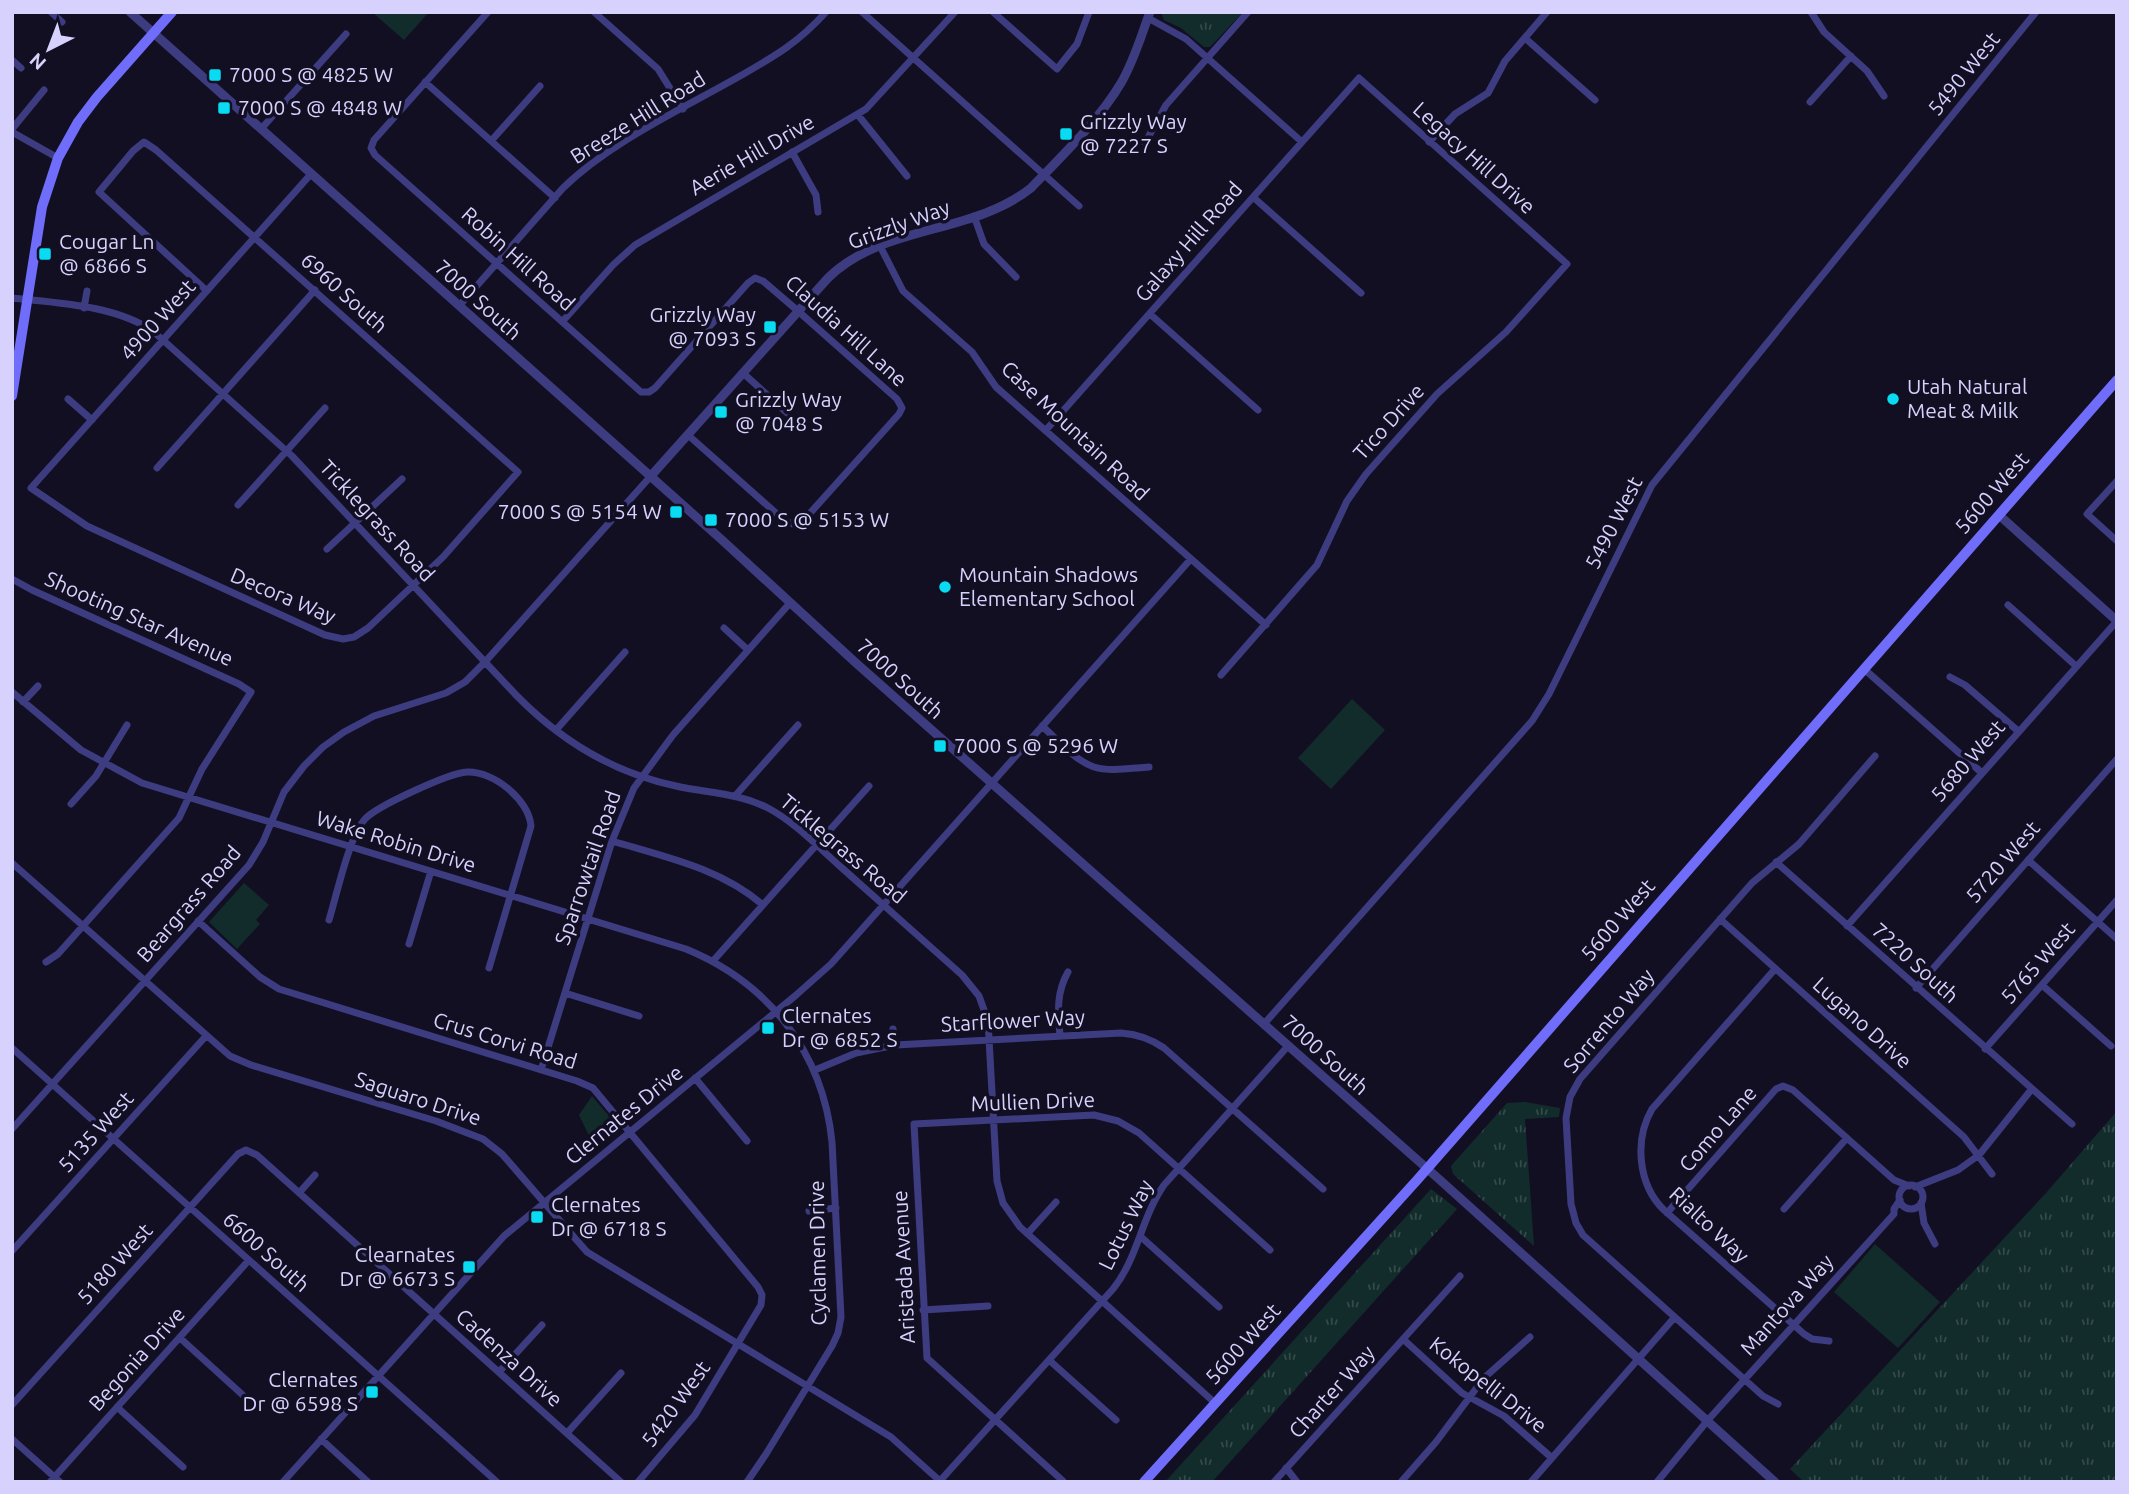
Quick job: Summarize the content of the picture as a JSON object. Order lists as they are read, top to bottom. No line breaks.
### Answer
{"streets":{"main road":["5600 West"],"street":["5490 West","Breeze Hill Road","Aerie Hill Drive","Legacy Hill Drive","Grizzly Way","Galaxy Hill Road","Robin Hill Road","6960 South","7000 South","4900 West","Claudia Hill Lane","Tico Drive","Case Mountain Road","Ticklegrass Road","Decora Way","Shooting Star Avenue","5680 West","Wake Robin Drive","5720 West","Sparrowtail Road","Beargrass Road","7220 South","5765 West","Starflower Way","Sorrento Way","Lugano Drive","Crus Corvi Road","Saguaro Drive","Mullien Drive","Clernates Drive","Como Lane","5135 West","Lotus Way","Rialto Way","6600 South","Cyclamen Drive","5180 West","Aristada Avenue","Mantova Way","Cadenza Drive","Begonia Drive","Kokopelli Drive","Charter Way","5420 West"]},"crossings":[["5490 West","7000 South"],["Breeze Hill Road","Robin Hill Road"],["Breeze Hill Road","7000 South"],["Aerie Hill Drive","Robin Hill Road"],["Legacy Hill Drive","Galaxy Hill Road"],["Legacy Hill Drive","Tico Drive"],["Grizzly Way","7000 South"],["Grizzly Way","Claudia Hill Lane"],["Grizzly Way","Case Mountain Road"],["Grizzly Way","Beargrass Road"],["Galaxy Hill Road","Case Mountain Road"],["Robin Hill Road","Claudia Hill Lane"],["6960 South","4900 West"],["6960 South","Decora Way"],["7000 South","4900 West"],["7000 South","5600 West"],["7000 South","Sparrowtail Road"],["7000 South","Beargrass Road"],["7000 South","Clernates Drive"],["7000 South","Lotus Way"],["7000 South","Mantova Way"],["4900 West","Ticklegrass Road"],["4900 West","Decora Way"],["Tico Drive","Case Mountain Road"],["Case Mountain Road","Clernates Drive"],["5600 West","Ticklegrass Road"],["Ticklegrass Road","Decora Way"],["Ticklegrass Road","Sparrowtail Road"],["Ticklegrass Road","Beargrass Road"],["Ticklegrass Road","Starflower Way"],["Ticklegrass Road","Mullien Drive"],["Ticklegrass Road","Clernates Drive"],["Ticklegrass Road","Lotus Way"],["Shooting Star Avenue","Wake Robin Drive"],["5680 West","7220 South"],["Wake Robin Drive","Sparrowtail Road"],["Wake Robin Drive","Beargrass Road"],["Wake Robin Drive","Clernates Drive"],["Wake Robin Drive","Cyclamen Drive"],["5720 West","7220 South"],["Sparrowtail Road","Crus Corvi Road"],["Beargrass Road","Crus Corvi Road"],["Beargrass Road","Saguaro Drive"],["Beargrass Road","6600 South"],["7220 South","5765 West"],["7220 South","Sorrento Way"],["Starflower Way","Lotus Way"],["Starflower Way","Cyclamen Drive"],["Sorrento Way","Lugano Drive"],["Sorrento Way","Mantova Way"],["Lugano Drive","Rialto Way"],["Crus Corvi Road","Saguaro Drive"],["Crus Corvi Road","Clernates Drive"],["Crus Corvi Road","5420 West"],["Saguaro Drive","Clernates Drive"],["Saguaro Drive","5135 West"],["Saguaro Drive","Lotus Way"],["Saguaro Drive","Cyclamen Drive"],["Saguaro Drive","5420 West"],["Mullien Drive","Lotus Way"],["Mullien Drive","Aristada Avenue"],["Clernates Drive","6600 South"],["Clernates Drive","Cyclamen Drive"],["Clernates Drive","Cadenza Drive"],["Como Lane","Rialto Way"],["Como Lane","Mantova Way"],["5135 West","6600 South"],["Lotus Way","Aristada Avenue"],["Rialto Way","Mantova Way"],["6600 South","5180 West"],["6600 South","Begonia Drive"],["5180 West","Cadenza Drive"],["Kokopelli Drive","Charter Way"]],"places":{"transit":["7000 S @ 4825 W","7000 S @ 4848 W","Grizzly Way @ 7227 S","Cougar Ln @ 6866 S","Grizzly Way @ 7093 S","Grizzly Way @ 7048 S","7000 S @ 5154 W","7000 S @ 5153 W","7000 S @ 5296 W","Clernates Dr @ 6852 S","Clernates Dr @ 6718 S","Clearnates Dr @ 6673 S","Clernates Dr @ 6598 S"],"other":["Utah Natural Meat & Milk","Mountain Shadows Elementary School"]},"north":"bottom left"}
